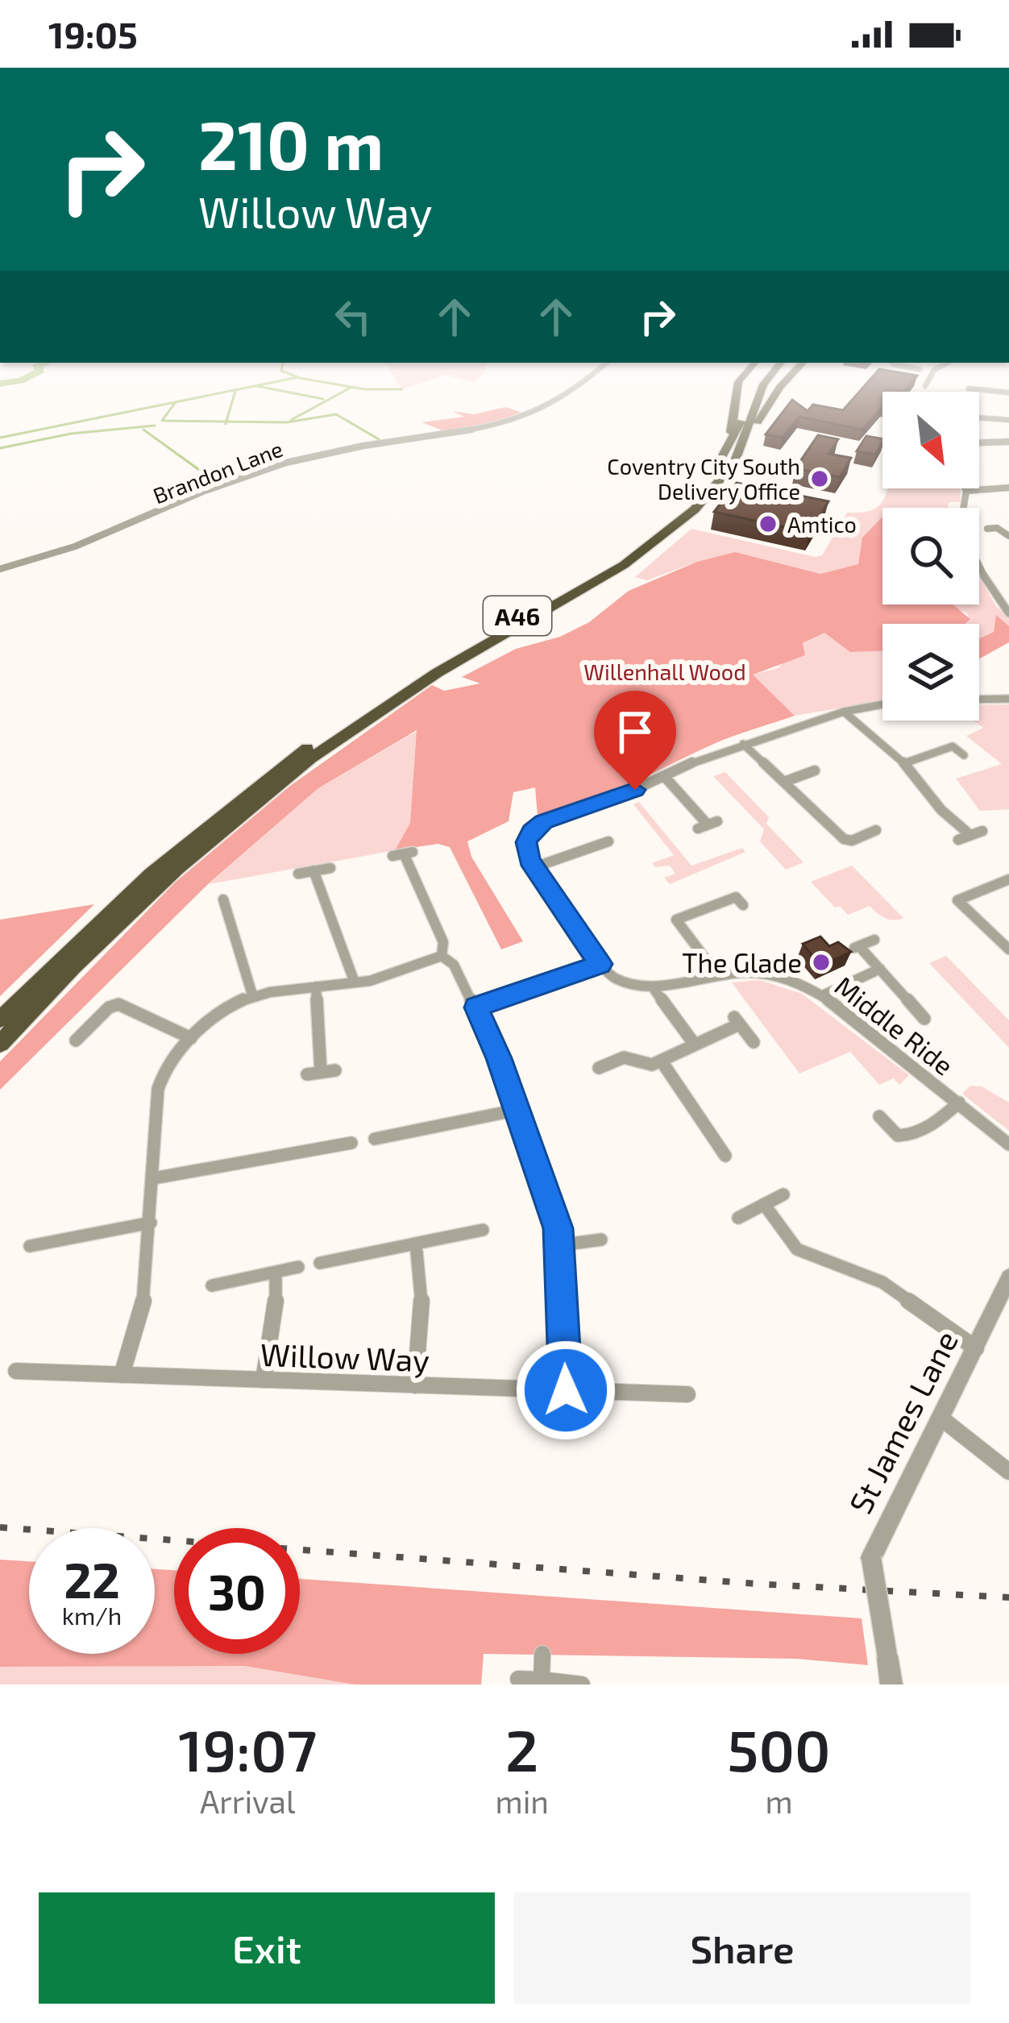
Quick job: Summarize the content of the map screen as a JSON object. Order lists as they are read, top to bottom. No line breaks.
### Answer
{"streets":{"highway":["A46"],"street":["Brandon Lane","Middle Ride","Willow Way","St James Lane"]},"parks":["Willenhall Wood"],"places":["Coventry City South Delivery Office","Amtico","The Glade"],"north":"bottom right","page":{"status":"19:05","turn":["210 m","Willow Way"],"speed":"22 km/h","limit":"30","eta":["19:07","Arrival","2","min","500","m"],"buttons":["Exit","Share"]}}
